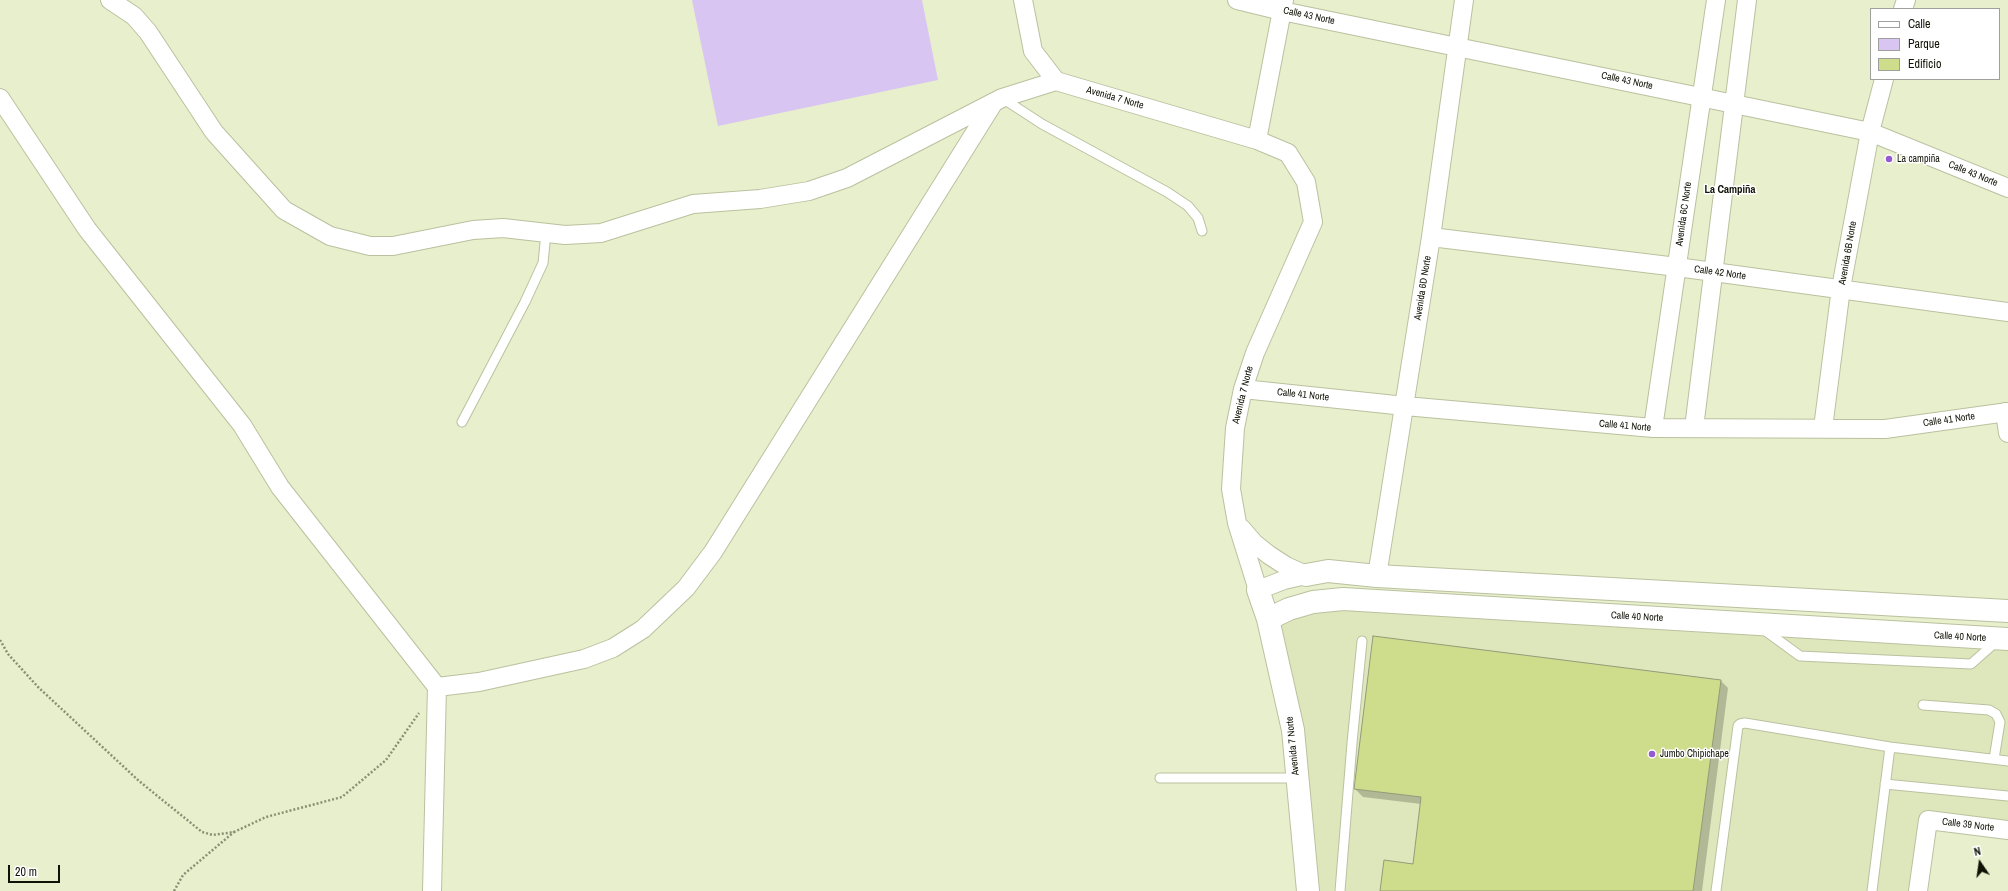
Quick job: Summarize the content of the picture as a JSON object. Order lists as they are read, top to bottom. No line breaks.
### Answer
{"streets":{"street":["Calle 43 Norte","Avenida 7 Norte","Avenida 6C Norte","Avenida 6B Norte","Calle 42 Norte","Avenida 6D Norte","Calle 41 Norte","Calle 40 Norte","Calle 39 Norte"]},"crossings":[["Calle 43 Norte","Avenida 6C Norte"],["Calle 43 Norte","Avenida 6B Norte"],["Calle 43 Norte","Avenida 6D Norte"],["Avenida 7 Norte","Calle 41 Norte"],["Avenida 7 Norte","Calle 40 Norte"],["Avenida 6C Norte","Calle 42 Norte"],["Avenida 6C Norte","Calle 41 Norte"],["Avenida 6B Norte","Calle 42 Norte"],["Avenida 6B Norte","Calle 41 Norte"],["Calle 42 Norte","Avenida 6D Norte"],["Avenida 6D Norte","Calle 41 Norte"]],"districts":["La Campiña"],"places":["La campiña","Jumbo Chipichape"],"legend":["Calle","Parque","Edificio"],"scale_bar":"20 m","north":"top"}
